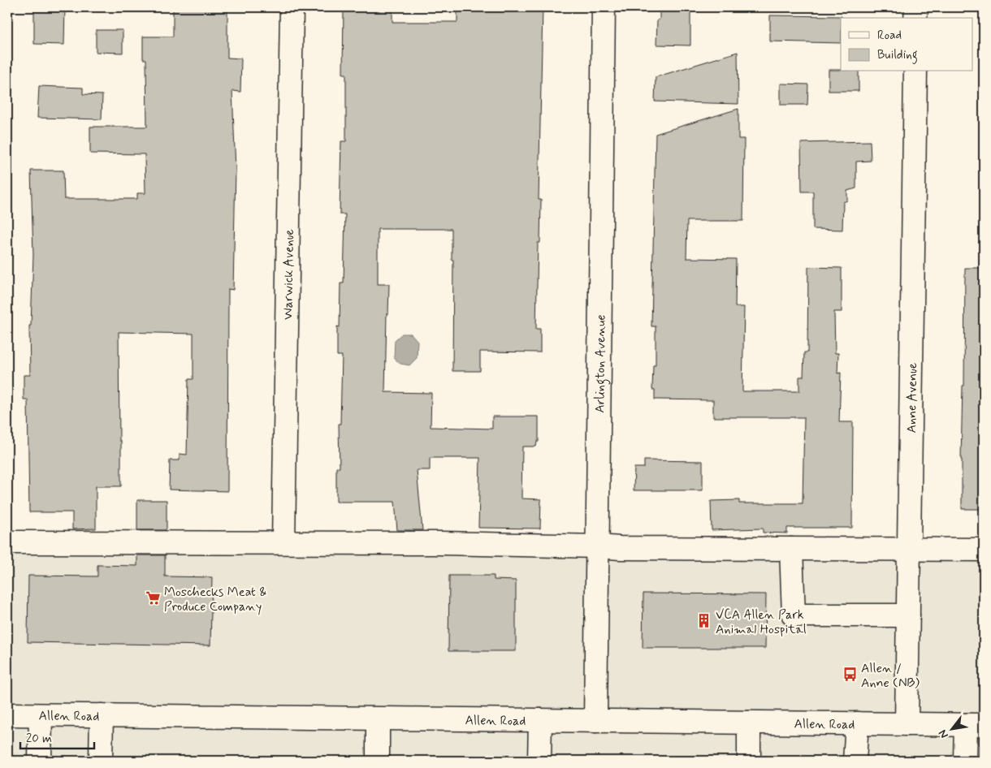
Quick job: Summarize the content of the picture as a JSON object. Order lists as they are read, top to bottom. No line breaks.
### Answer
{"streets":{"street":["Warwick Avenue","Arlington Avenue","Anne Avenue","Allen Road"]},"crossings":[["Arlington Avenue","Allen Road"],["Anne Avenue","Allen Road"]],"places":{"supermarket":["Moschecks Meat & Produce Company"],"building":["VCA Allen Park Animal Hospital"],"bus stop":["Allen / Anne (NB)"]},"legend":["Road","Building"],"scale_bar":"20 m","north":"bottom left"}
